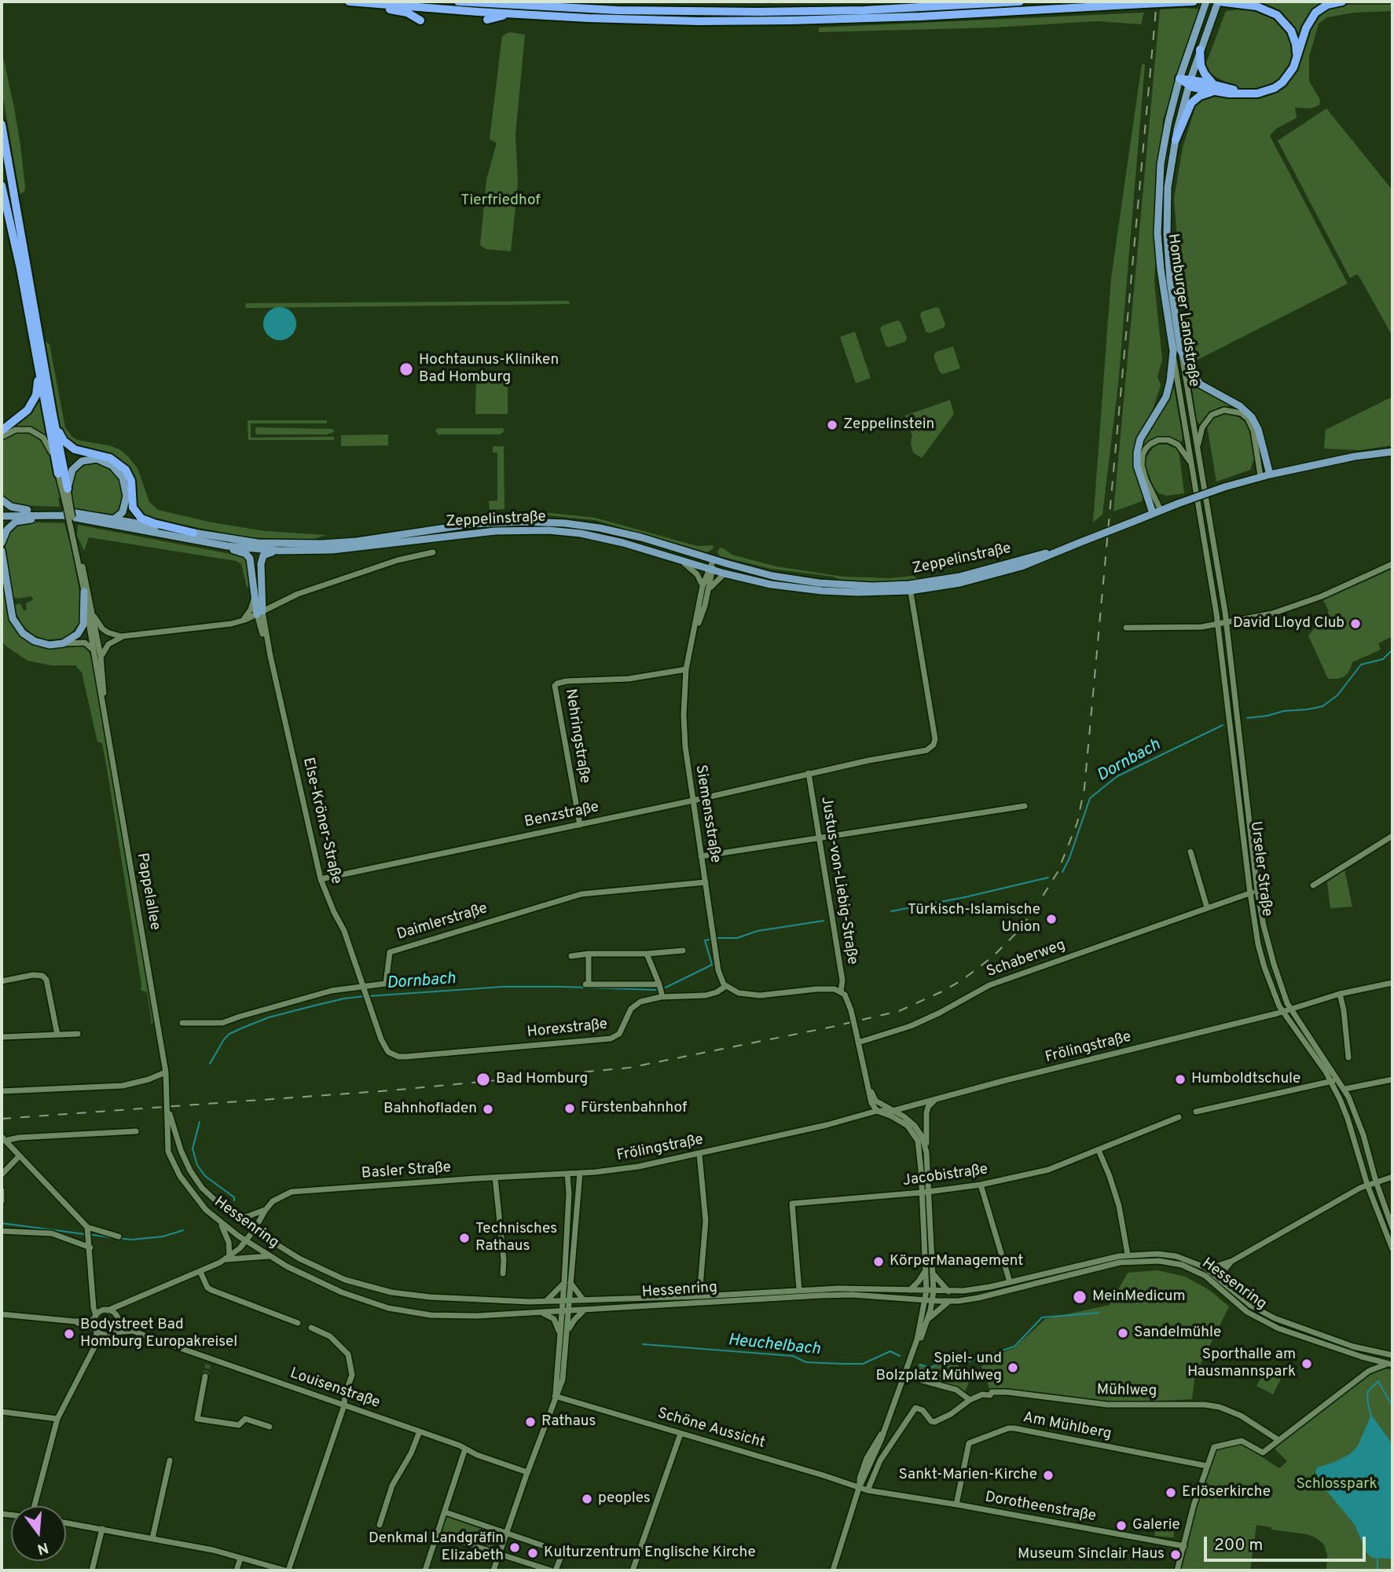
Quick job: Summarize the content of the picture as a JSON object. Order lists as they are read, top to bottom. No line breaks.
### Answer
{"streets":{"main road":["Homburger Landstraße","Zeppelinstraße"],"street":["Nehringstraße","Siemensstraße","Benzstraße","Else-Kröner-Straße","Urseler Straße","Justus-von-Liebig-Straße","Pappelallee","Daimlerstraße","Schaberweg","Horexstraße","Frölingstraße","Basler Straße","Jacobistraße","Hessenring","Louisenstraße","Mühlweg","Am Mühlberg","Schöne Aussicht","Dorotheenstraße"]},"crossings":[["Homburger Landstraße","Urseler Straße"],["Zeppelinstraße","Siemensstraße"],["Zeppelinstraße","Benzstraße"],["Nehringstraße","Siemensstraße"],["Nehringstraße","Benzstraße"],["Siemensstraße","Benzstraße"],["Siemensstraße","Daimlerstraße"],["Siemensstraße","Horexstraße"],["Benzstraße","Else-Kröner-Straße"],["Benzstraße","Justus-von-Liebig-Straße"],["Else-Kröner-Straße","Daimlerstraße"],["Else-Kröner-Straße","Horexstraße"],["Urseler Straße","Schaberweg"],["Urseler Straße","Frölingstraße"],["Pappelallee","Hessenring"],["Daimlerstraße","Horexstraße"],["Frölingstraße","Basler Straße"],["Basler Straße","Hessenring"],["Jacobistraße","Hessenring"],["Mühlweg","Dorotheenstraße"],["Am Mühlberg","Dorotheenstraße"],["Schöne Aussicht","Dorotheenstraße"]],"water":["Dornbach","Heuchelbach"],"parks":["Tierfriedhof","Schlosspark"],"places":["Hochtaunus-Kliniken Bad Homburg","Zeppelinstein","David Lloyd Club","Türkisch-Islamische Union","Bad Homburg","Humboldtschule","Fürstenbahnhof","Bahnhofladen","Technisches Rathaus","KörperManagement","MeinMedicum","Sandelmühle","Bodystreet Bad Homburg Europakreisel","Sporthalle am Hausmannspark","Spiel- und Bolzplatz Mühlweg","Rathaus","Sankt-Marien-Kirche","Erlöserkirche","peoples","Galerie","Denkmal Landgräfin Elizabeth","Kulturzentrum Englische Kirche","Museum Sinclair Haus"],"scale_bar":"200 m","north":"bottom"}
